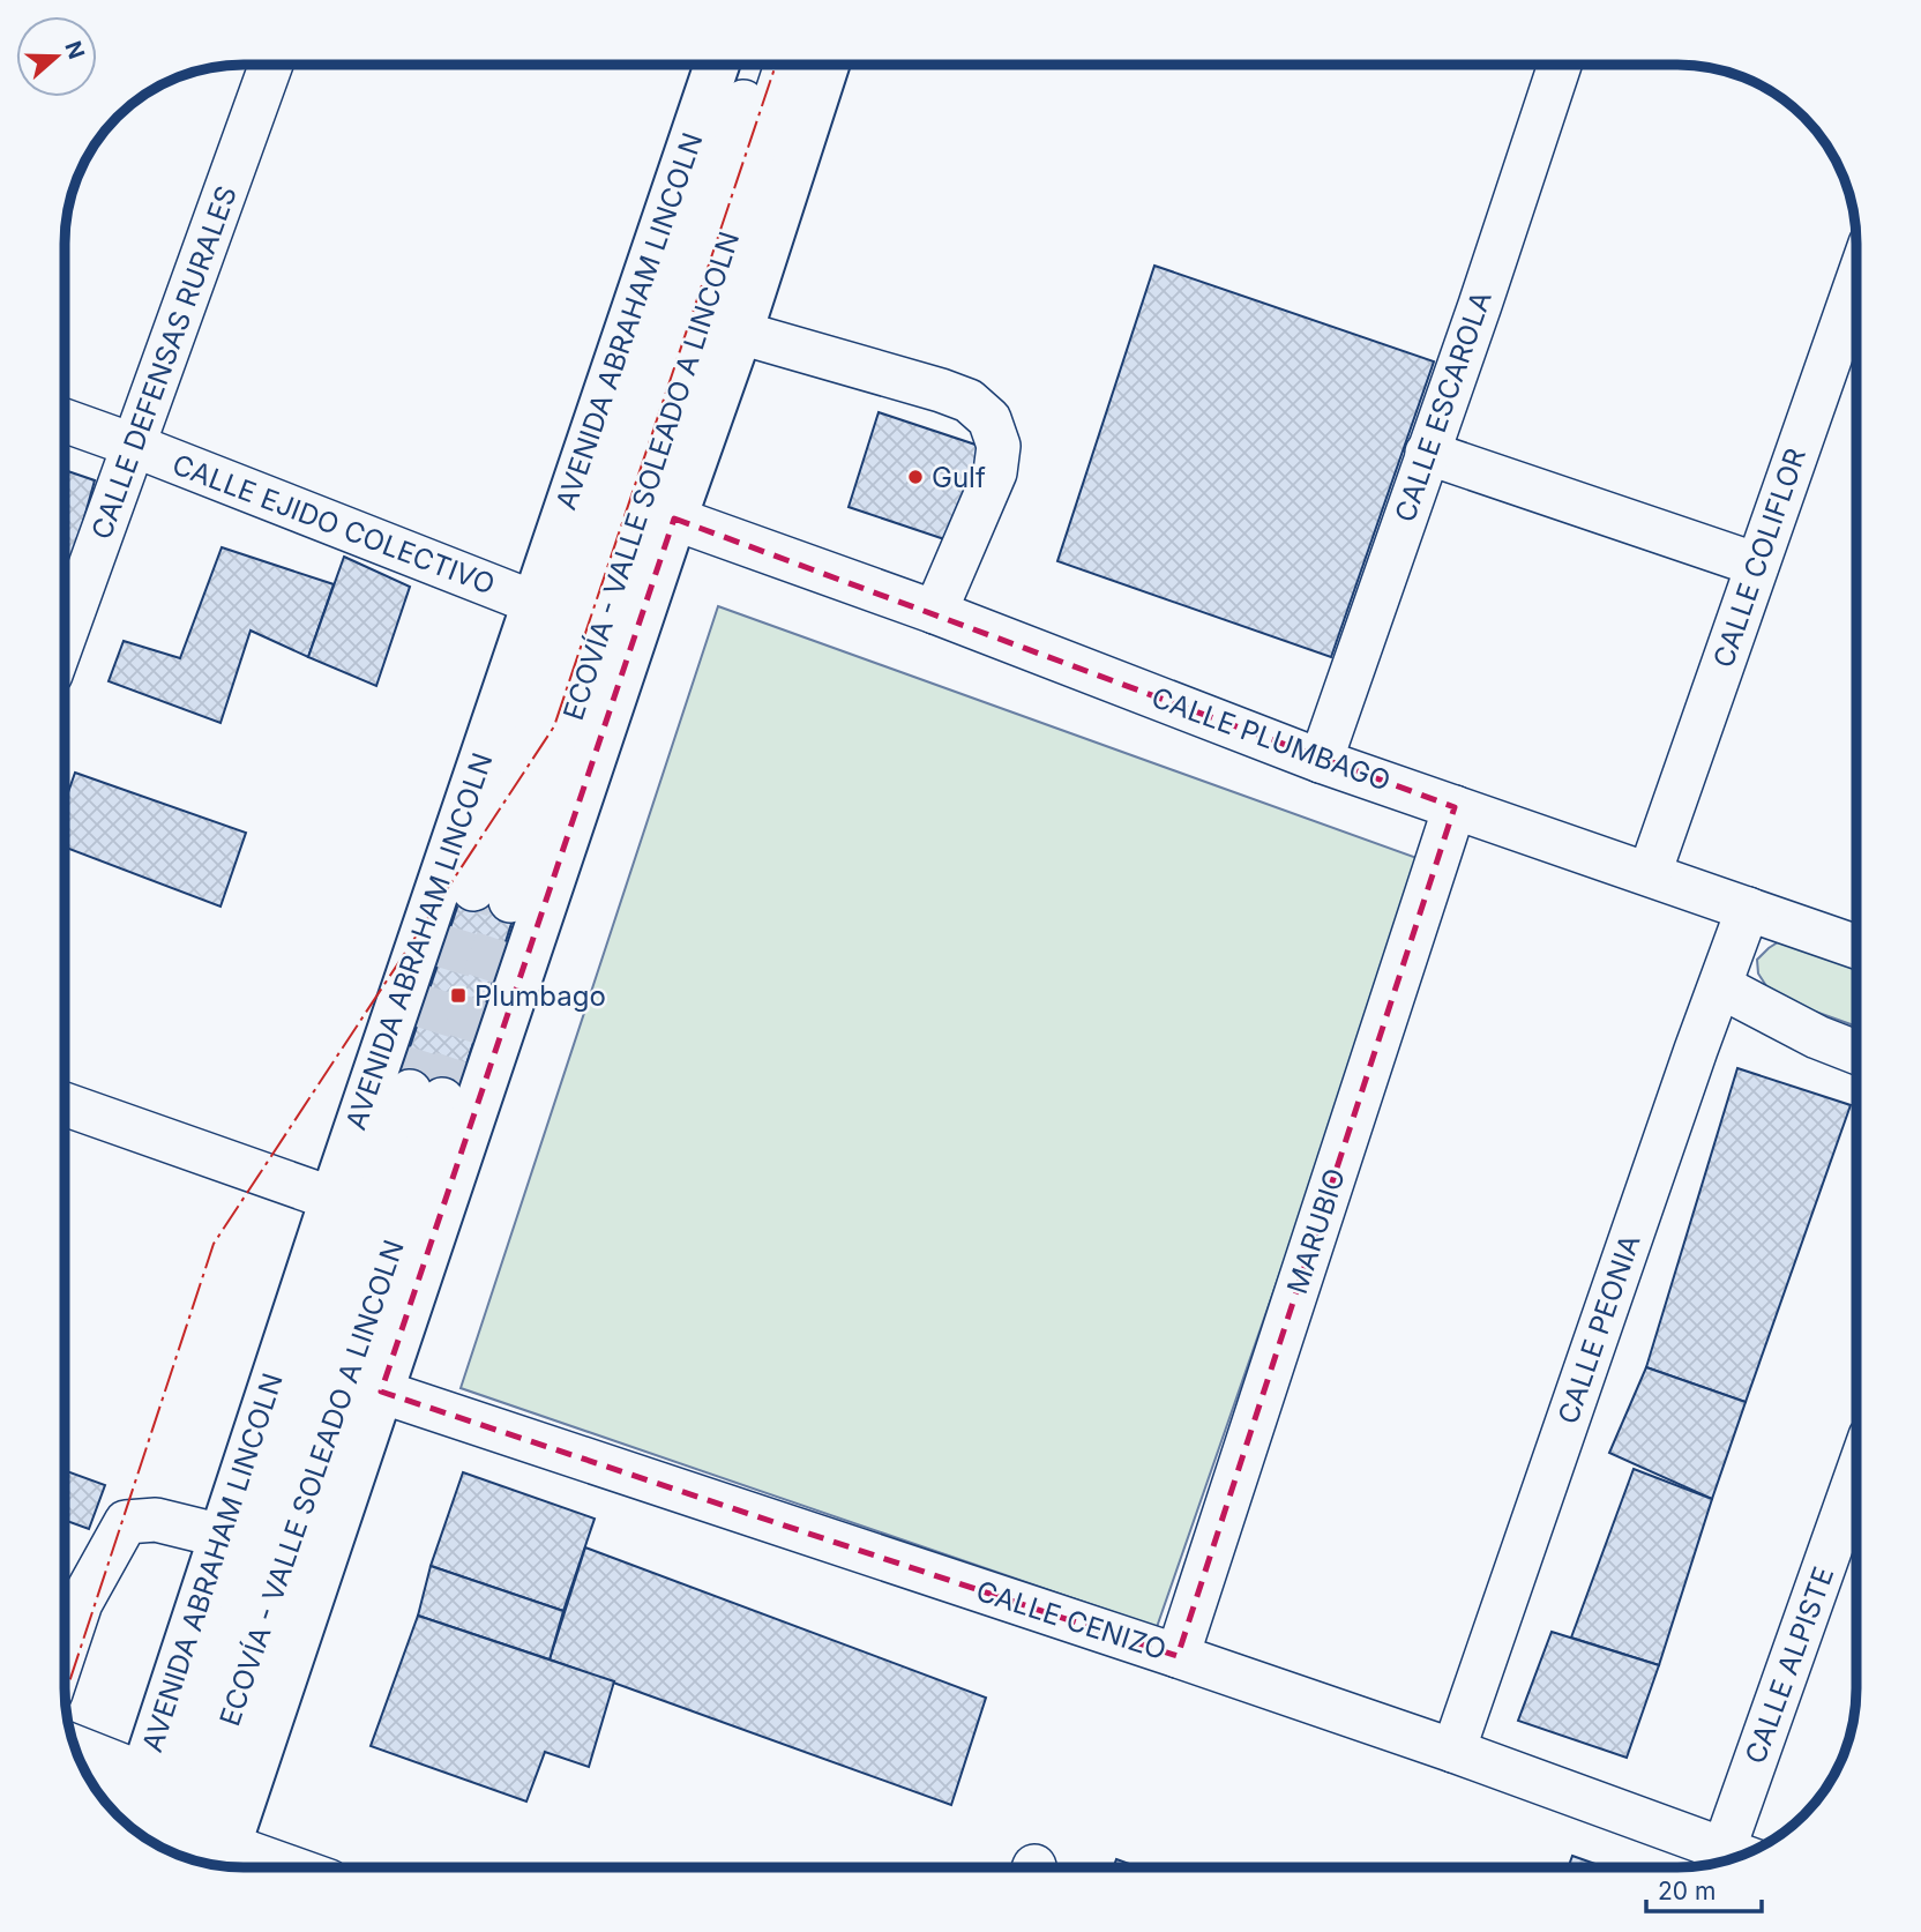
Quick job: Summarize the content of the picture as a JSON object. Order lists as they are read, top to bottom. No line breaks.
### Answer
{"streets":{"main road":["AVENIDA ABRAHAM LINCOLN"],"street":["CALLE DEFENSAS RURALES","CALLE ESCAROLA","ECOVÍA - VALLE SOLEADO A LINCOLN","CALLE EJIDO COLECTIVO","CALLE COLIFLOR","CALLE PLUMBAGO","MARUBIO","CALLE PEONIA","CALLE CENIZO","CALLE ALPISTE"]},"crossings":[["AVENIDA ABRAHAM LINCOLN","CALLE EJIDO COLECTIVO"],["CALLE DEFENSAS RURALES","CALLE EJIDO COLECTIVO"],["CALLE ESCAROLA","CALLE PLUMBAGO"],["CALLE COLIFLOR","CALLE PLUMBAGO"],["CALLE PLUMBAGO","MARUBIO"],["CALLE PLUMBAGO","CALLE PEONIA"],["MARUBIO","CALLE CENIZO"],["CALLE PEONIA","CALLE CENIZO"],["CALLE CENIZO","CALLE ALPISTE"]],"places":{"other":["Gulf"],"transit":["Plumbago"]},"scale_bar":"20 m","north":"right"}
